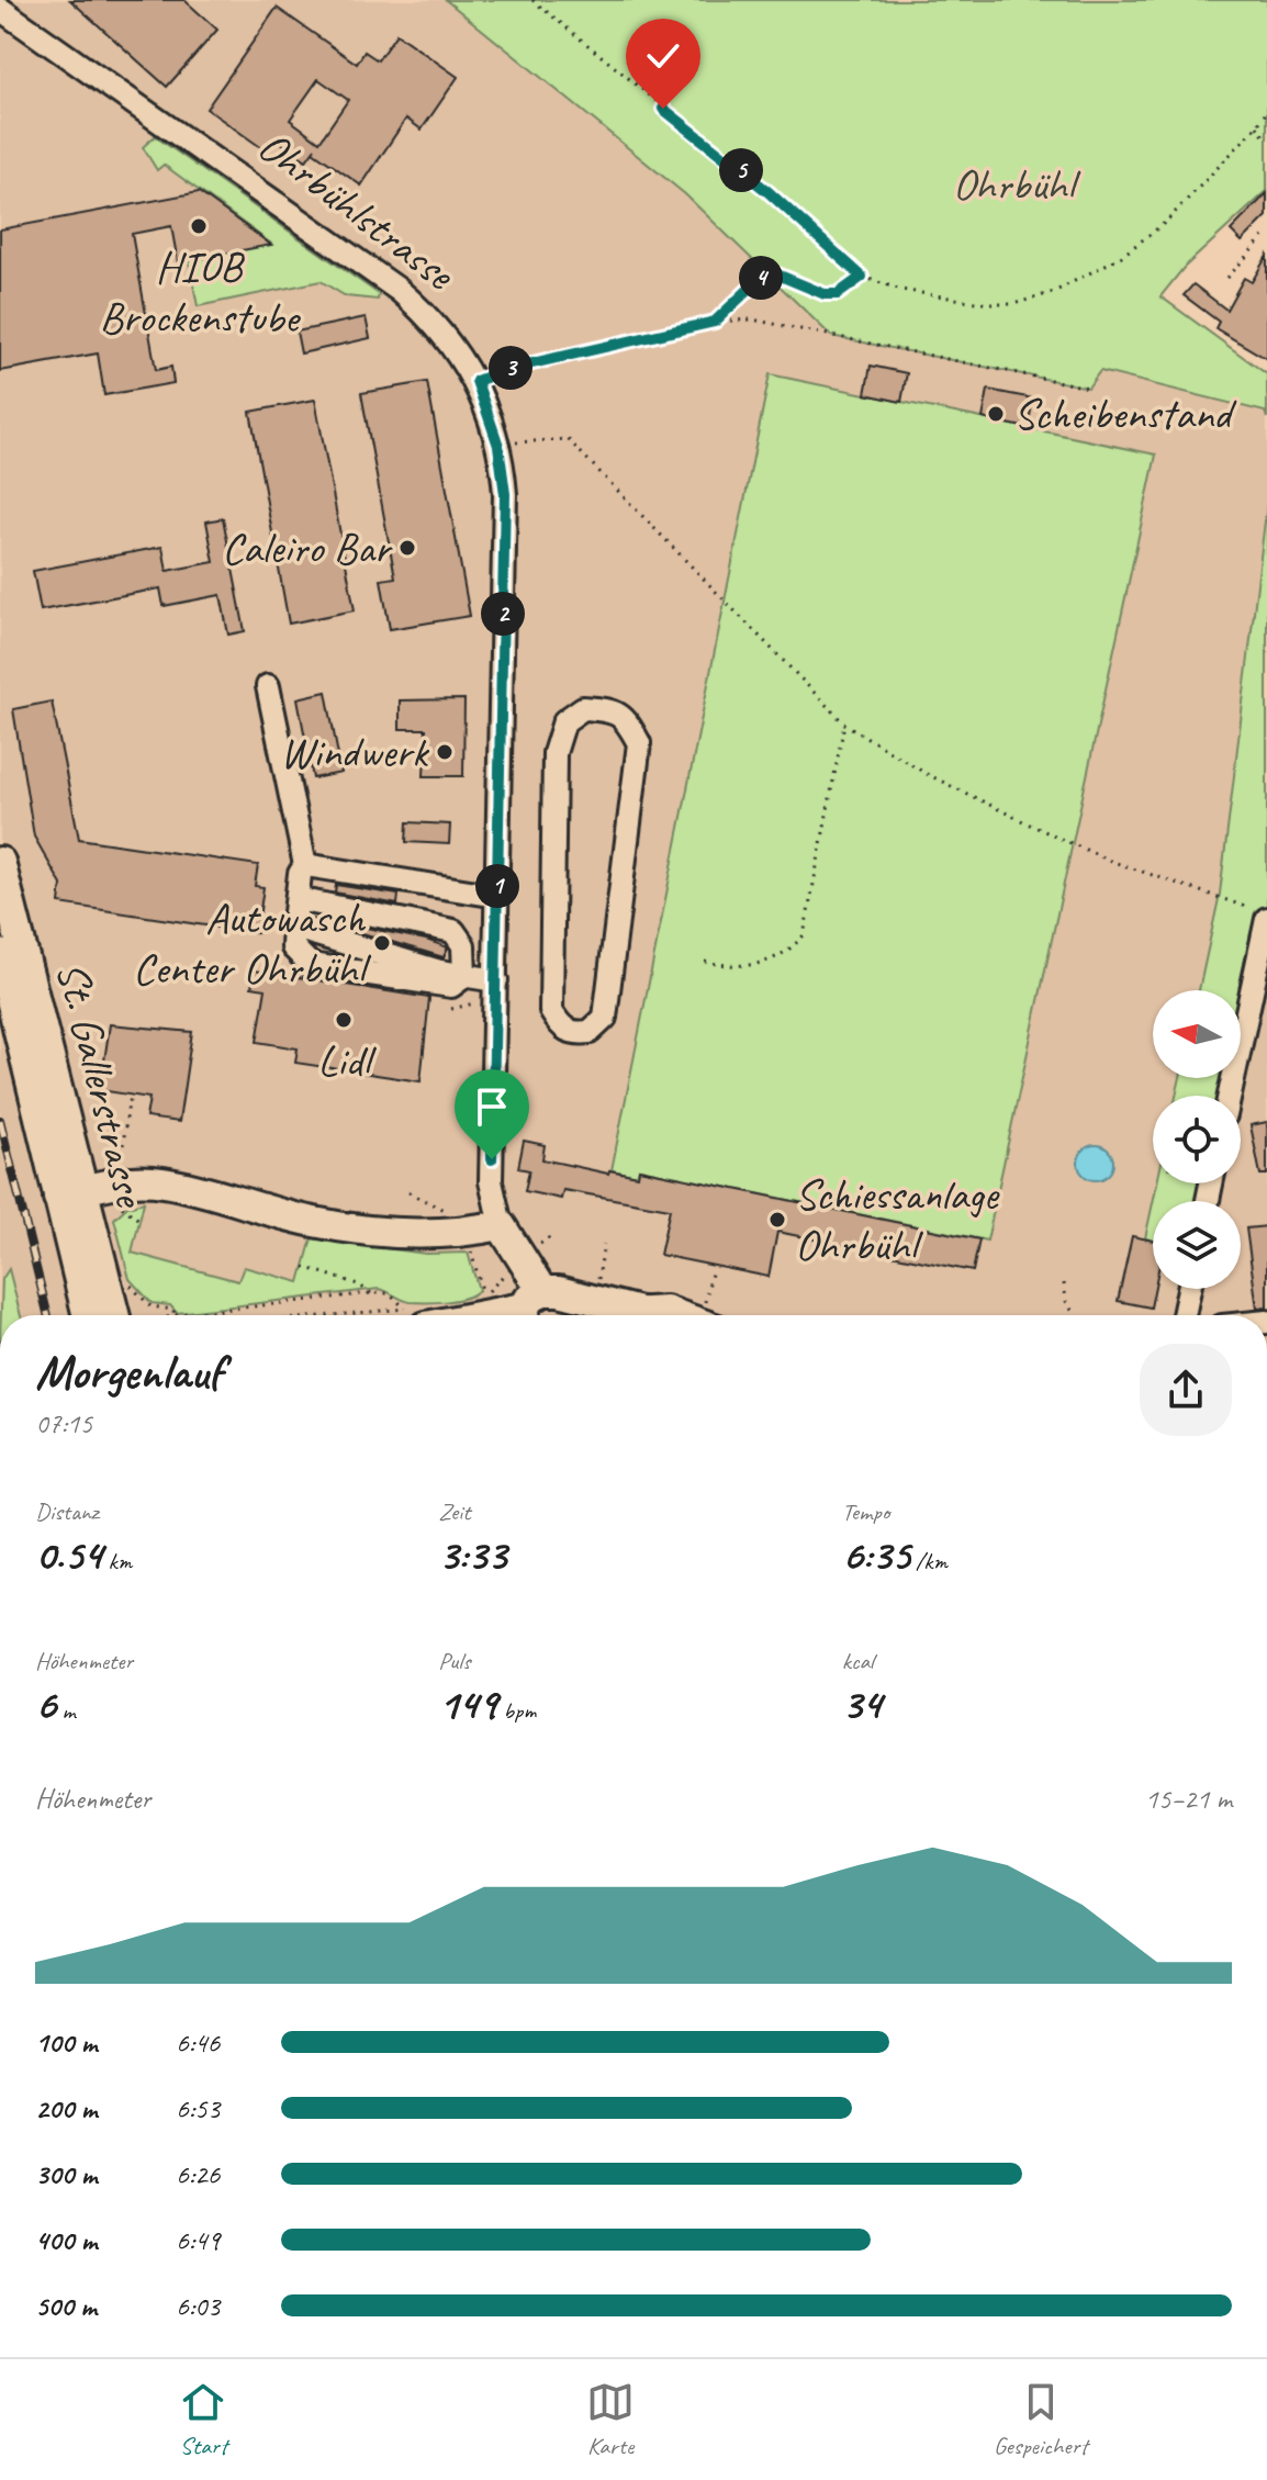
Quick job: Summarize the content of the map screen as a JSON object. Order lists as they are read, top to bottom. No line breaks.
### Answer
{"streets":{"main road":["Ohrbühlstrasse","St. Gallerstrasse"]},"parks":["Ohrbühl"],"places":["HIOB Brockenstube","Scheibenstand","Caleiro Bar","Windwerk","Autowasch Center Ohrbühl","Lidl","Schiessanlage Ohrbühl"],"north":"left","page":{"pins":["5","4","3","2","1"],"heading":["Morgenlauf","07:15"],"stats":[["Distanz","0.54 km"],["Zeit","3:33"],["Tempo","6:35 /km"],["Höhenmeter","6 m"],["Puls","149 bpm"],["kcal","34"]],"chart":["Höhenmeter","15–21 m"],"list":[{"name":"100 m","note":"6:46"},{"name":"200 m","note":"6:53"},{"name":"300 m","note":"6:26"},{"name":"400 m","note":"6:49"},{"name":"500 m","note":"6:03"}],"tabs":["Start","Karte","Gespeichert"]}}
